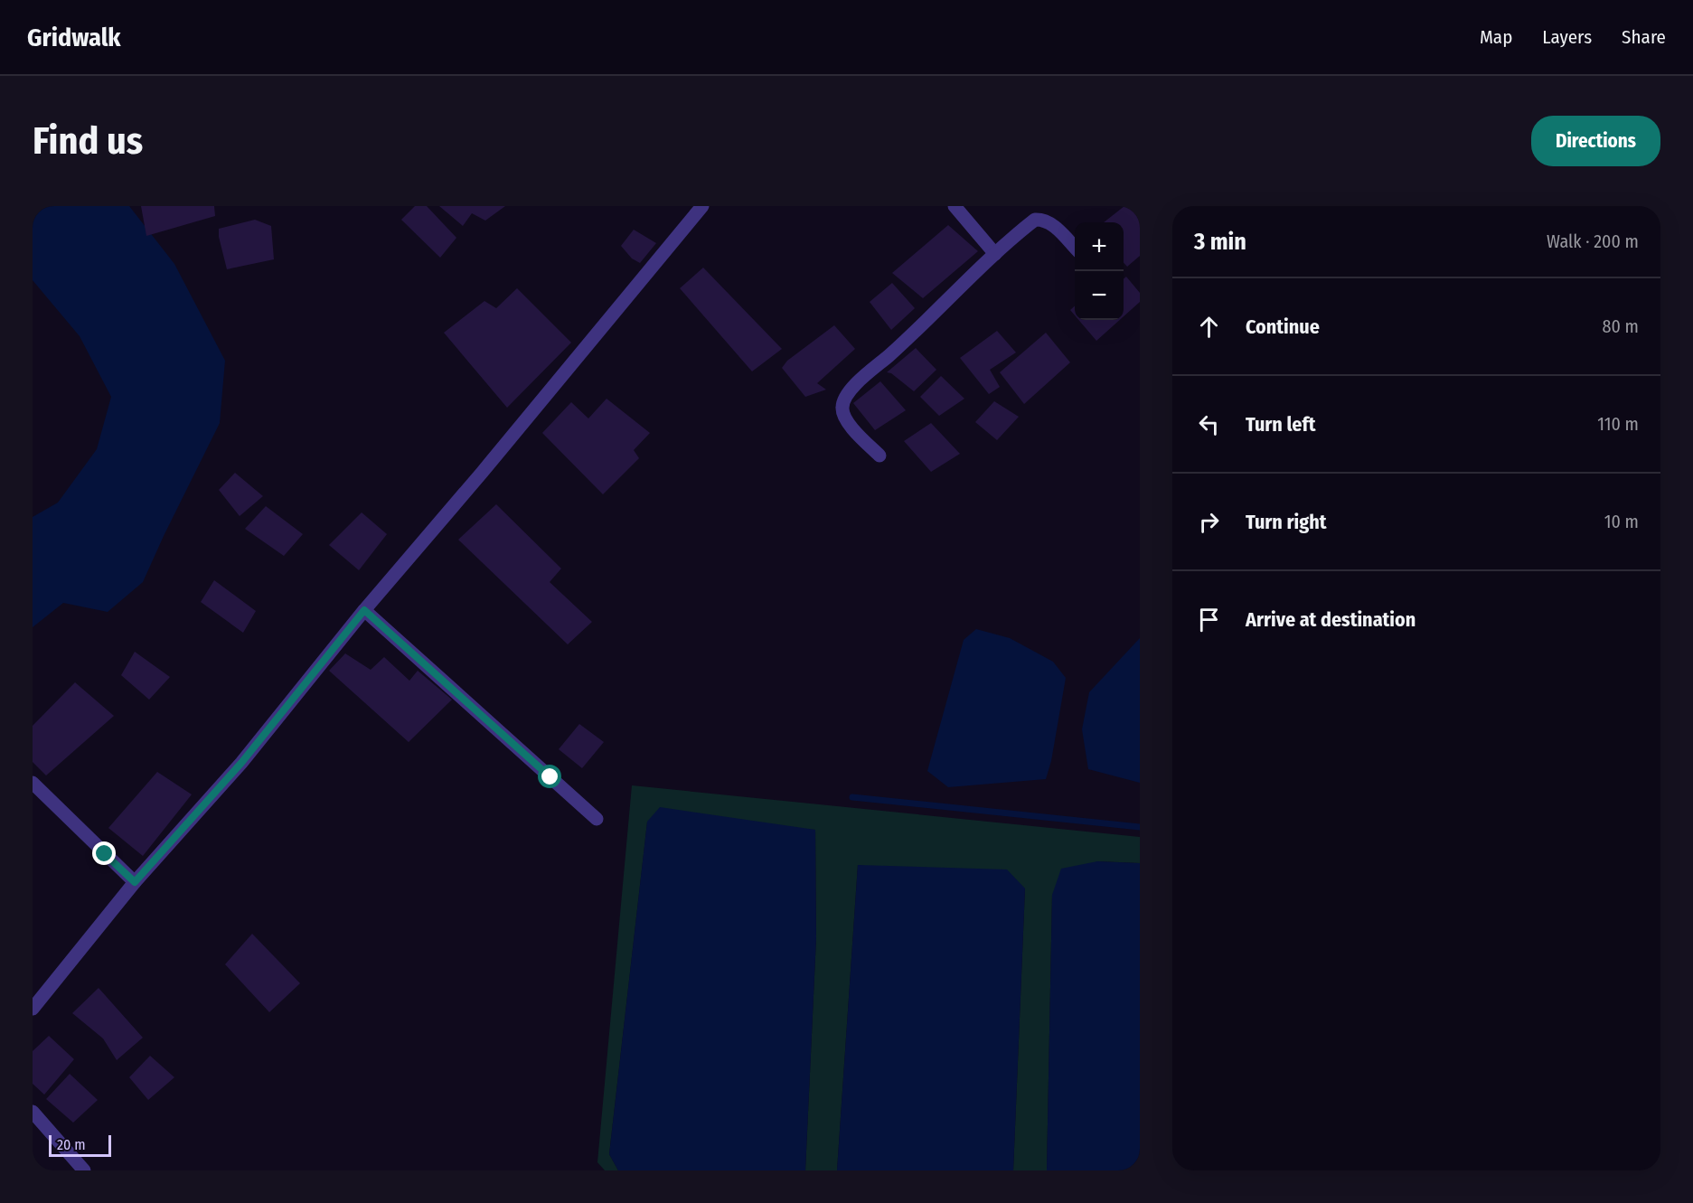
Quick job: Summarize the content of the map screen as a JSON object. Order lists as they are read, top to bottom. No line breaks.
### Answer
{"scale_bar":"20 m","page":{"header":"Gridwalk","nav":["Map","Layers","Share"],"buttons":"Directions","title":"Find us","heading":["3 min","Walk · 200 m"],"map_buttons":["+","−"],"list":[["Continue","80 m"],["Turn left","110 m"],["Turn right","10 m"],"Arrive at destination"],"scale":"20 m"}}
